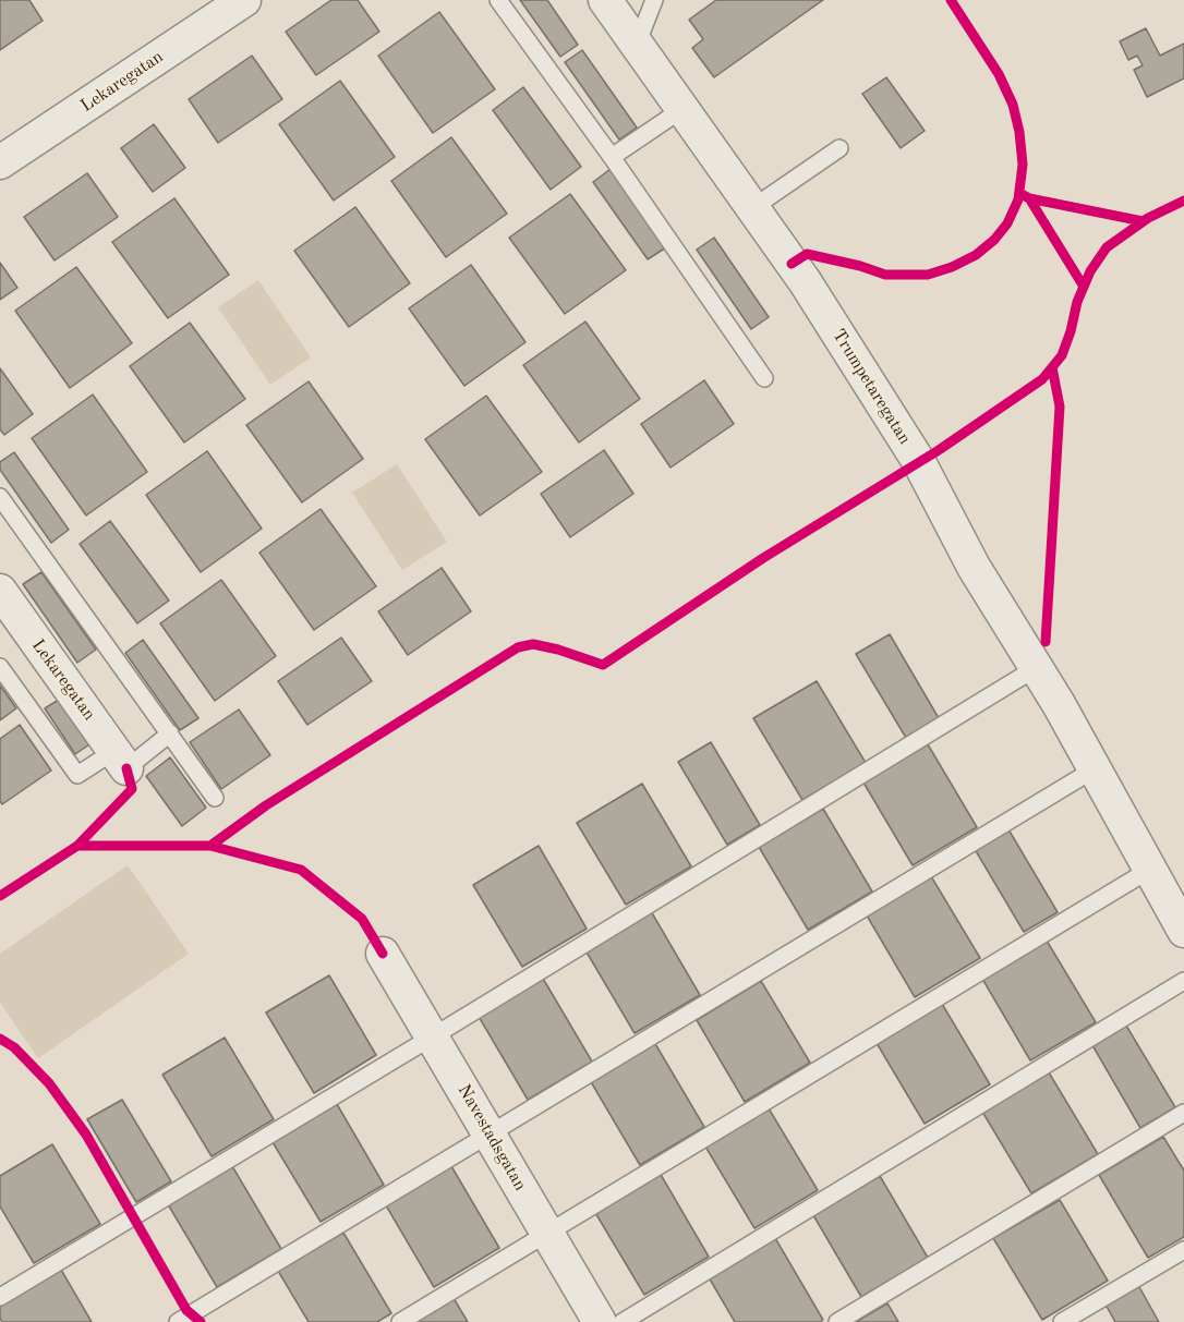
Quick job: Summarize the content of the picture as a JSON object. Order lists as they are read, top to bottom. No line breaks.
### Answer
{"streets":{"street":["Lekaregatan","Trumpetaregatan","Navestadsgatan"]}}
